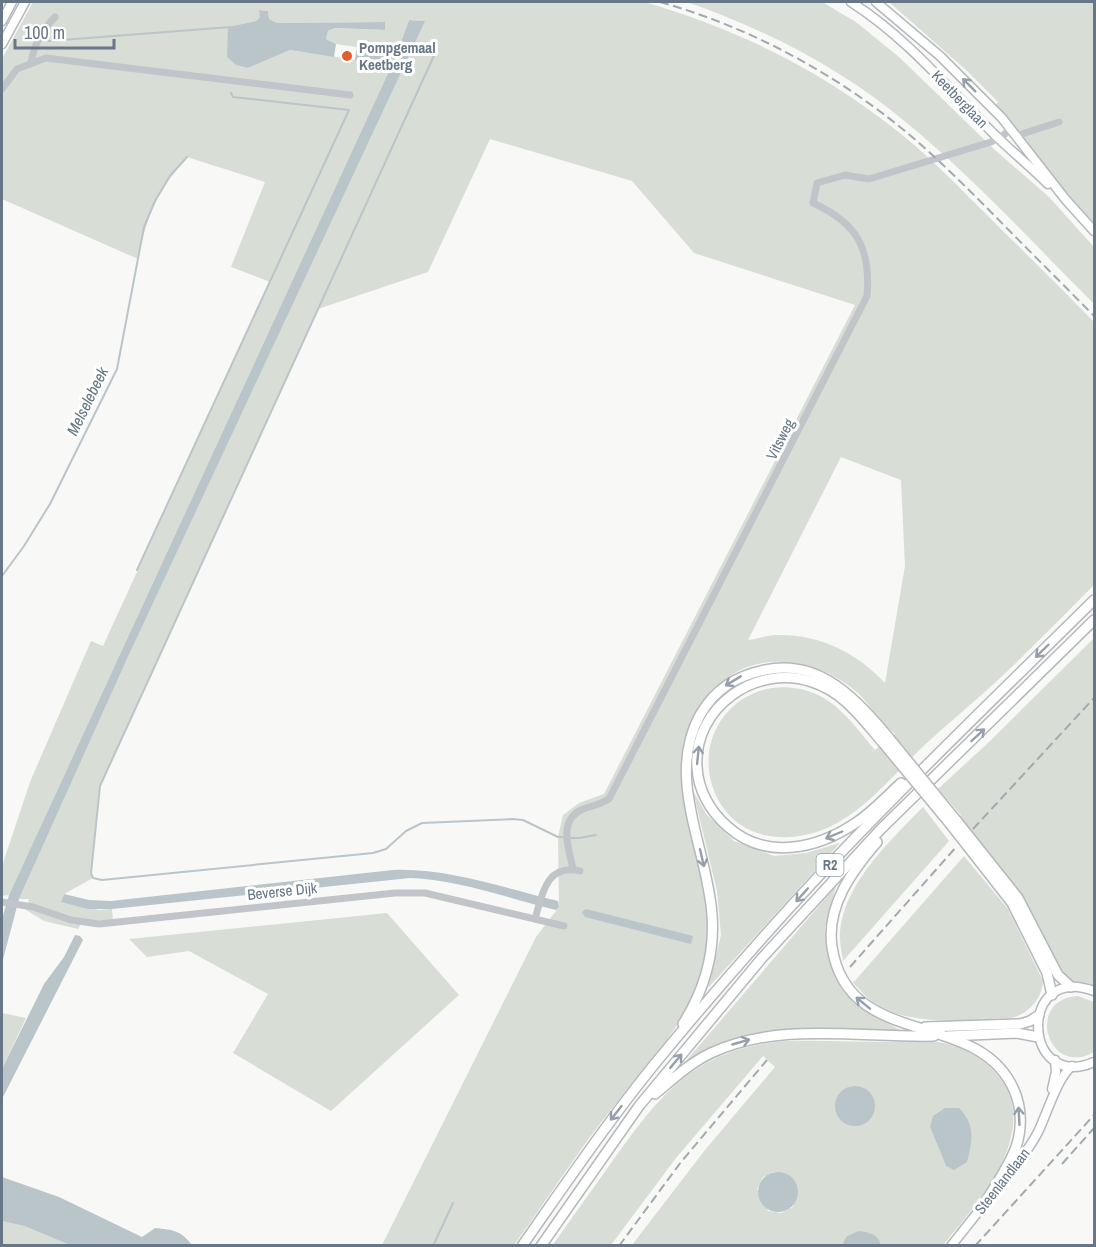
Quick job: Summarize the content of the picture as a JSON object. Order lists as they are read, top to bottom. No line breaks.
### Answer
{"streets":{"highway":["R2"],"main road":["Keetberglaan","Steenlandlaan"],"street":["Vitsweg","Beverse Dijk"]},"crossings":[["Keetberglaan","Vitsweg"],["Vitsweg","Beverse Dijk"]],"water":["Melselebeek"],"places":["Pompgemaal Keetberg"],"scale_bar":"100 m"}
